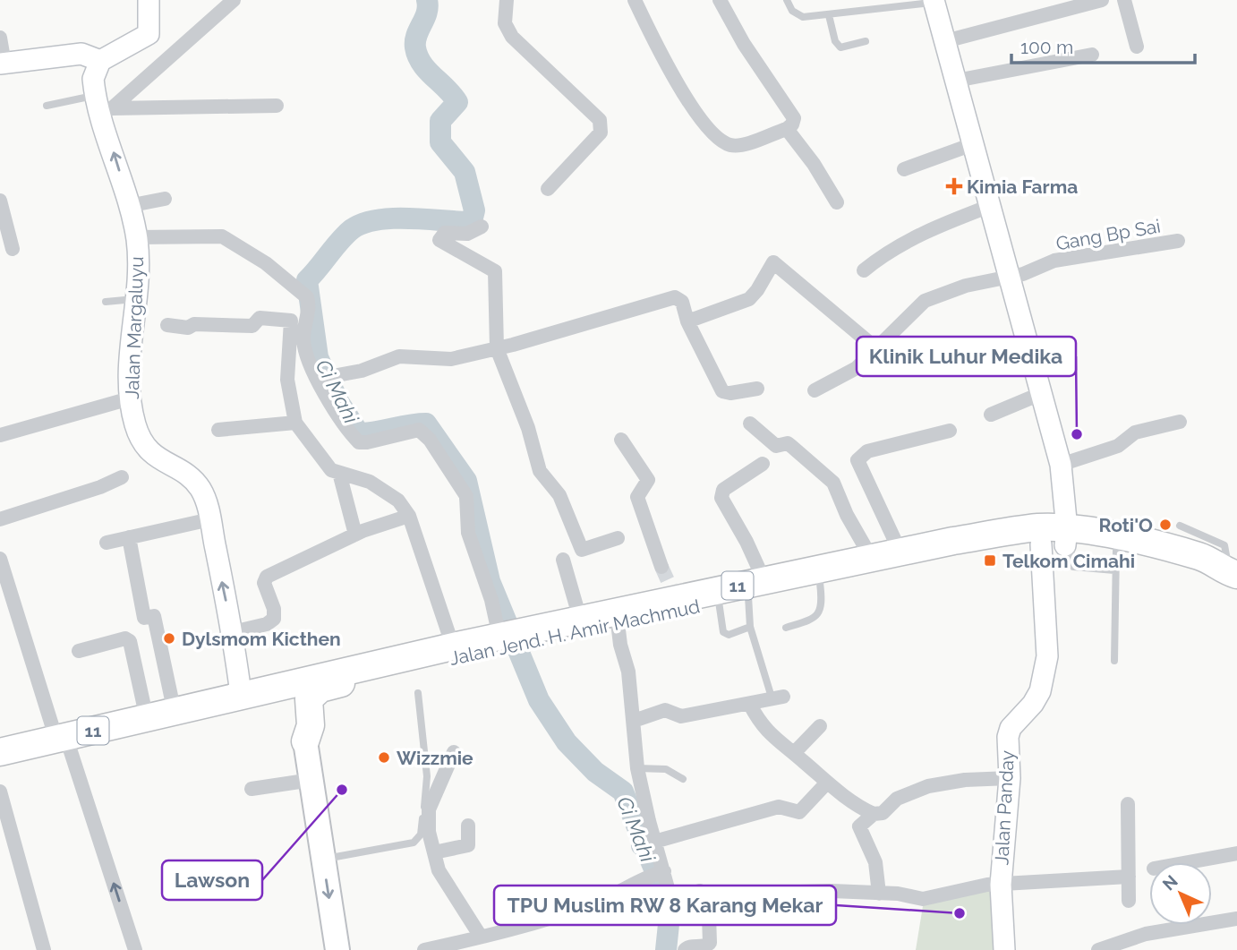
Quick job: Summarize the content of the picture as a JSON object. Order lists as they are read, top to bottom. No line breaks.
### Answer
{"streets":{"highway":["11","Jalan Jend. H. Amir Machmud"],"main road":["Jalan Margaluyu","Jalan Panday"],"street":["Gang Bp Sai"]},"crossings":[["Gang Bp Sai","Jalan Panday"],["Jalan Margaluyu","Jalan Jend. H. Amir Machmud"],["Jalan Jend. H. Amir Machmud","Jalan Panday"]],"water":["Ci Mahi"],"places":{"health":["Kimia Farma"],"other":["Klinik Luhur Medika","Roti'O","Dylsmom Kicthen","Wizzmie","Lawson","TPU Muslim RW 8 Karang Mekar"],"transit":["Telkom Cimahi"]},"scale_bar":"100 m","north":"top left"}
